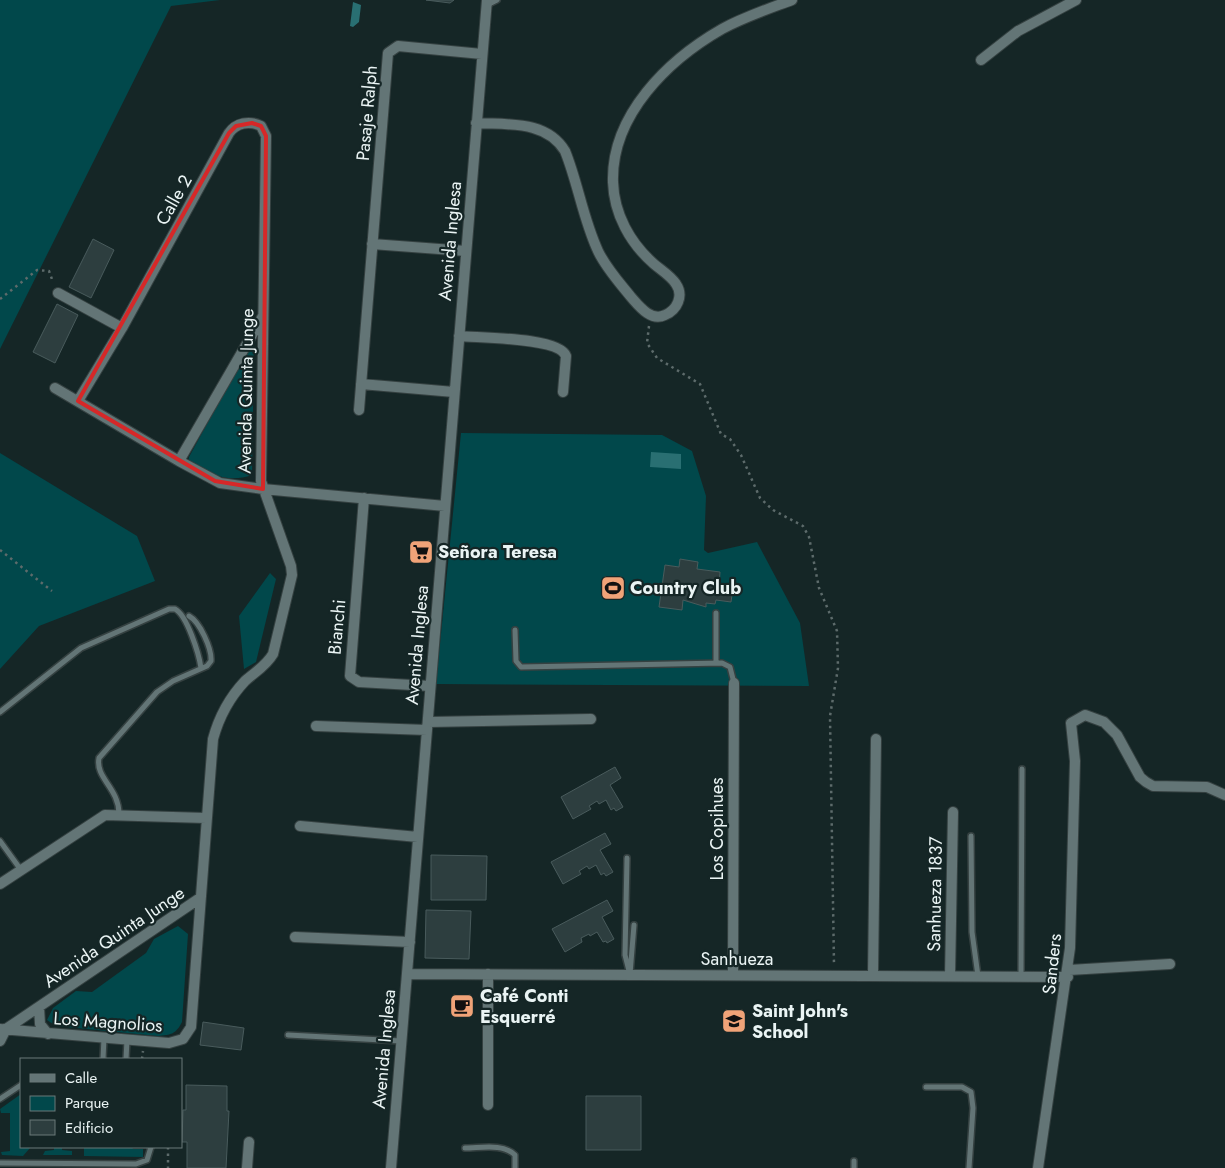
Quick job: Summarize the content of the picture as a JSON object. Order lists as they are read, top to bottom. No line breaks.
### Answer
{"streets":{"street":["Pasaje Ralph","Calle 2","Avenida Inglesa","Avenida Quinta Junge","Bianchi","Los Copihues","Sanhueza 1837","Sanhueza","Sanders","Los Magnolios"]},"crossings":[["Pasaje Ralph","Avenida Inglesa"],["Calle 2","Avenida Quinta Junge"],["Avenida Inglesa","Bianchi"],["Avenida Inglesa","Sanhueza"],["Avenida Quinta Junge","Los Magnolios"],["Los Copihues","Sanhueza"],["Sanhueza 1837","Sanhueza"],["Sanhueza","Sanders"]],"places":{"supermarket":["Señora Teresa"],"sports":["Country Club"],"cafe":["Café Conti Esquerré"],"school or university":["Saint John's School"]},"legend":["Calle","Parque","Edificio"]}
